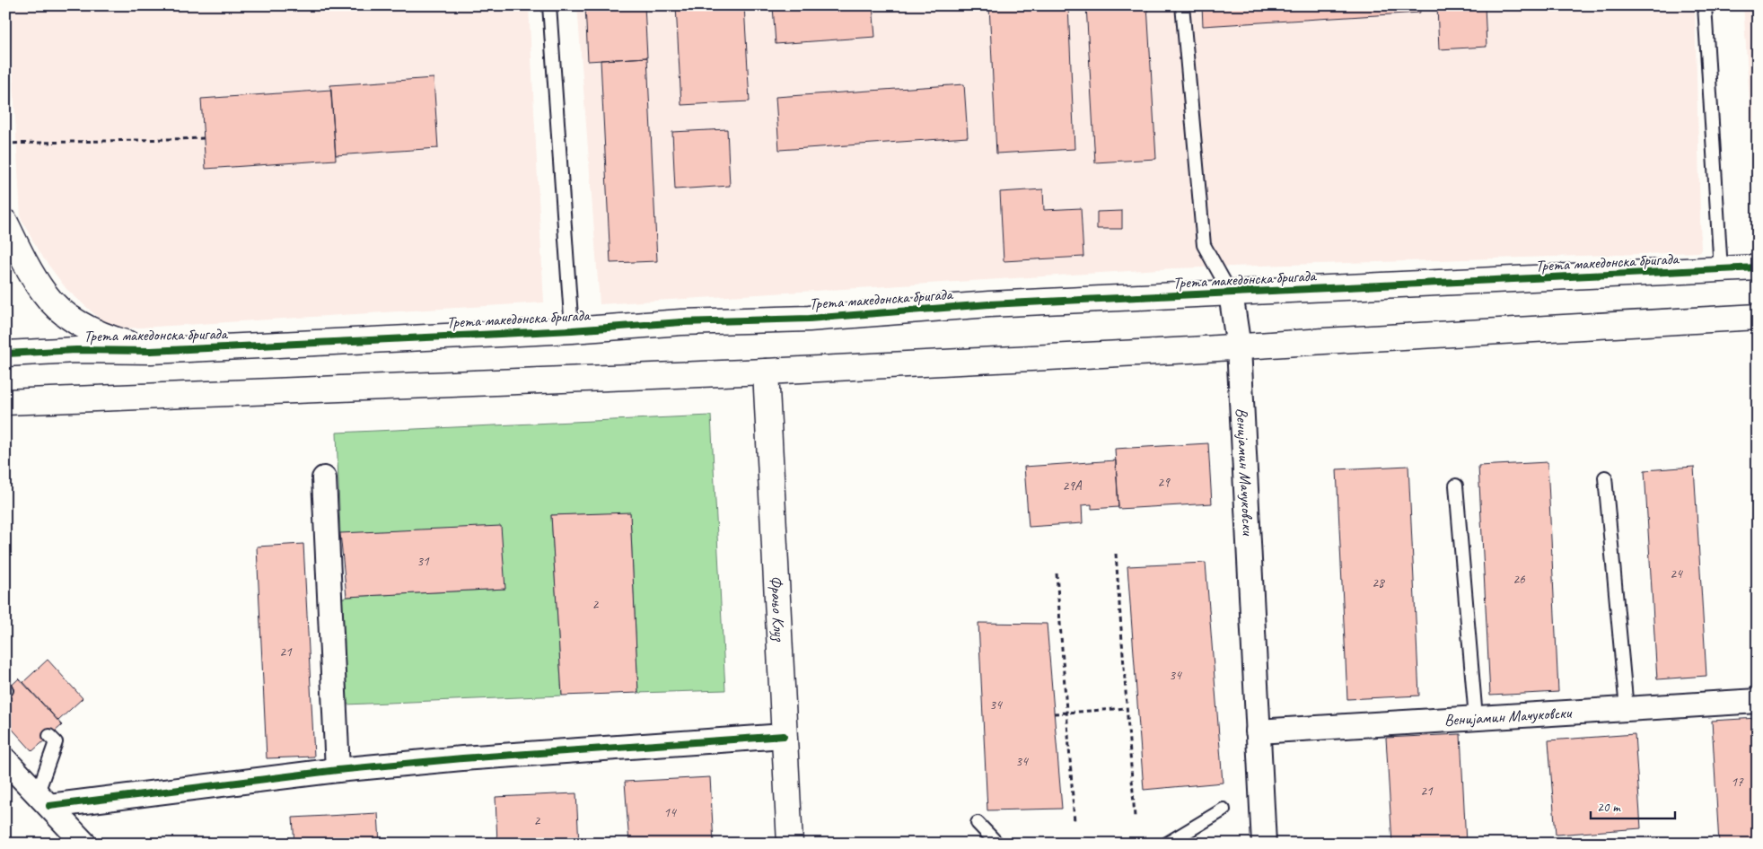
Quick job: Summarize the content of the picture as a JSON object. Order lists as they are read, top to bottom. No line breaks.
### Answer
{"streets":{"street":["Трета македонска бригада","Венијамин Мачуковски","Фрањо Клуз"]},"crossings":[["Трета македонска бригада","Венијамин Мачуковски"]],"house_numbers":["29","29А","31","24","26","28","2","21","34","34","34","17","21","14","2"],"scale_bar":"20 m"}
